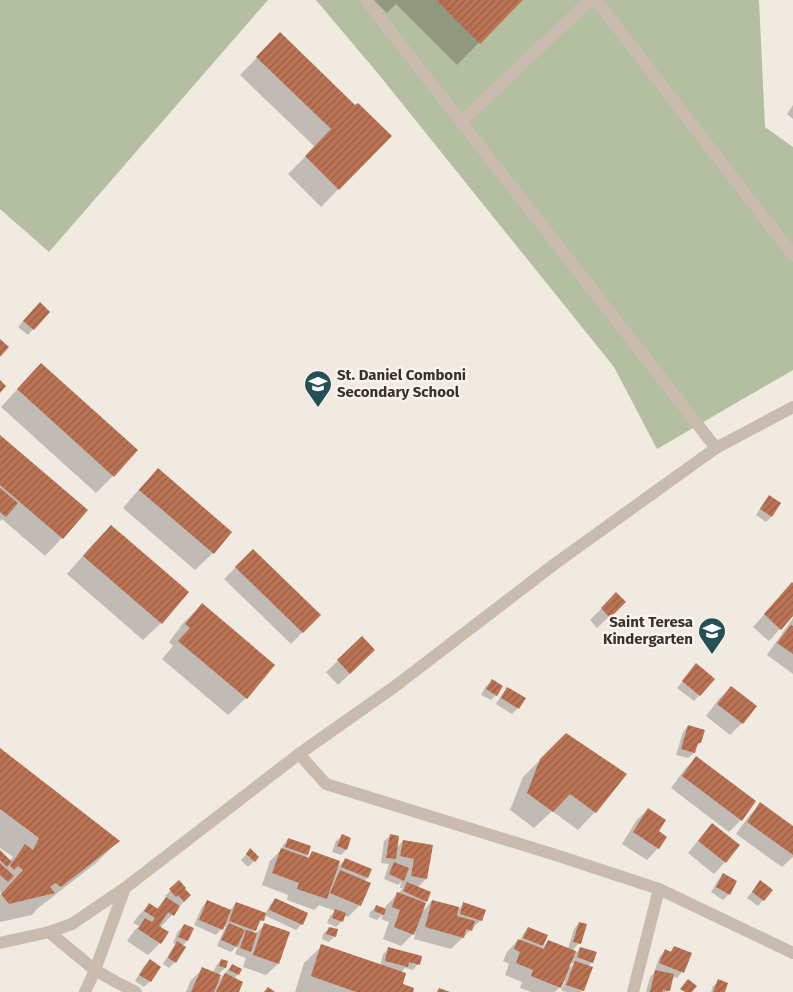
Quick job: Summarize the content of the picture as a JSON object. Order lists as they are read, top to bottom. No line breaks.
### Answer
{"places":{"school or university":["St. Daniel Comboni Secondary School","Saint Teresa Kindergarten"]}}
